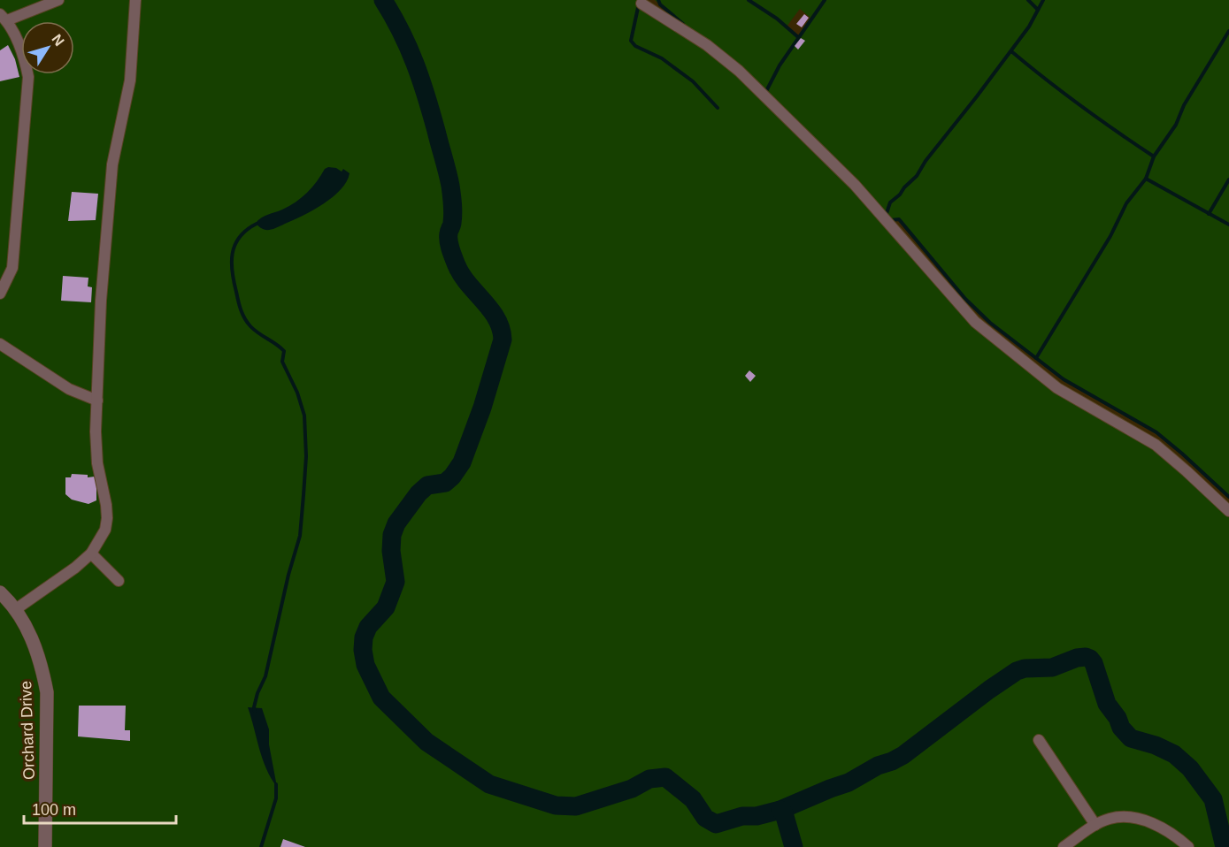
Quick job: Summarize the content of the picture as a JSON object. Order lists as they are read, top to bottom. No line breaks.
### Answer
{"streets":{"street":["Orchard Drive"]},"scale_bar":"100 m","north":"top right"}
